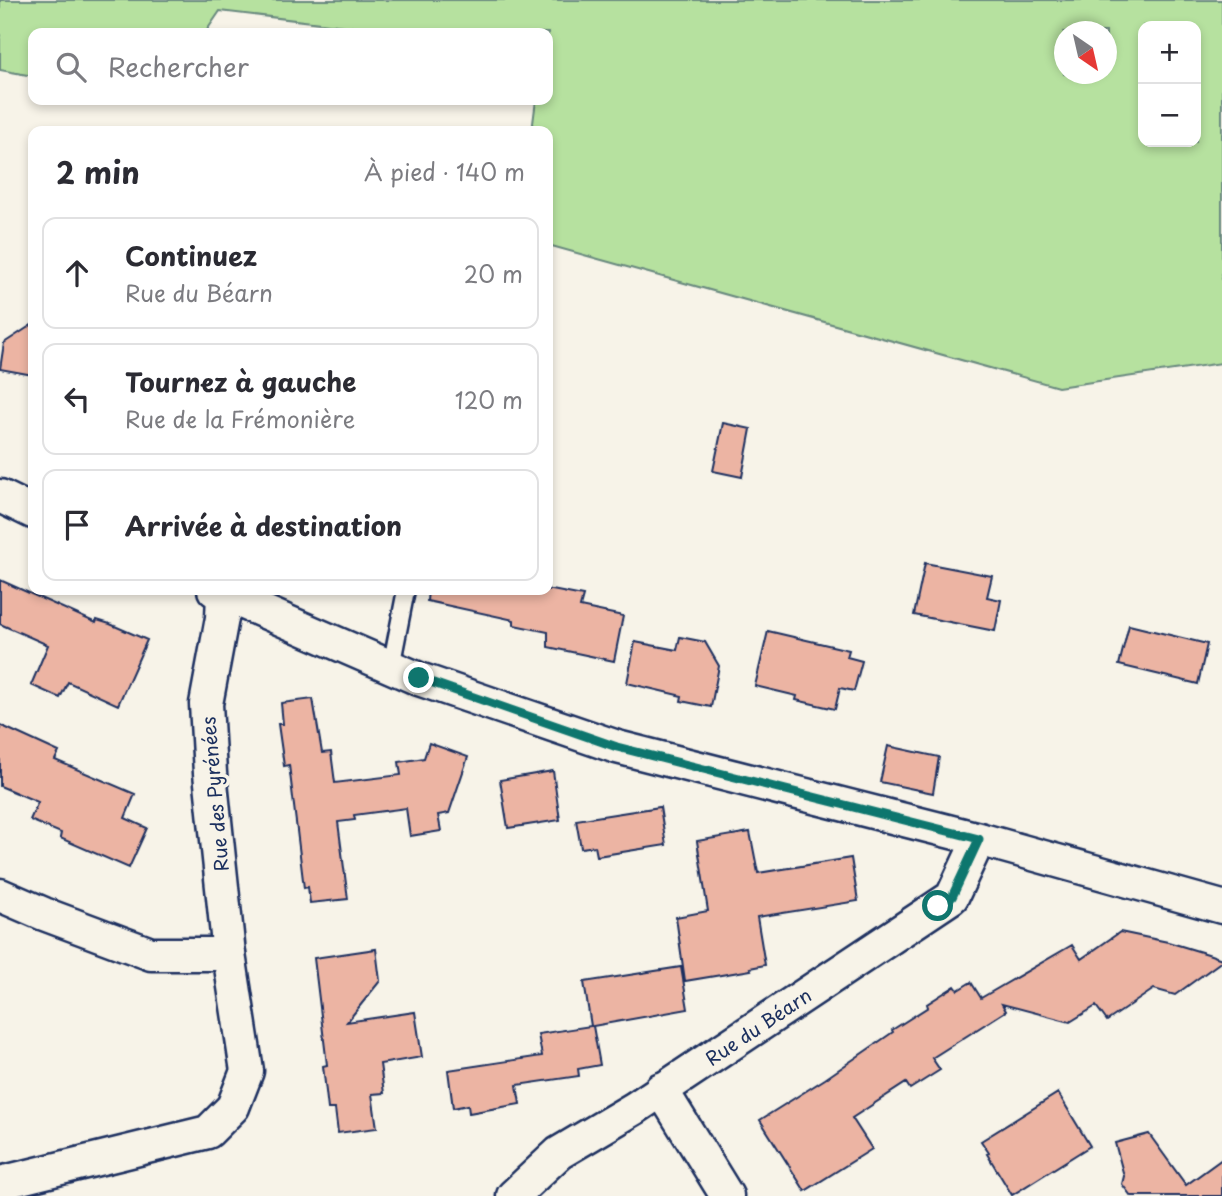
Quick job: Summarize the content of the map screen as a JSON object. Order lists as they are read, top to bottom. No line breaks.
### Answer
{"streets":{"street":["Rue des Pyrénées","Rue du Béarn"]},"north":"bottom right","page":{"map_buttons":["+","−"],"search":"Rechercher","heading":["2 min","À pied · 140 m"],"list":[["Continuez","Rue du Béarn","20 m"],["Tournez à gauche","Rue de la Frémonière","120 m"],"Arrivée à destination"]}}
